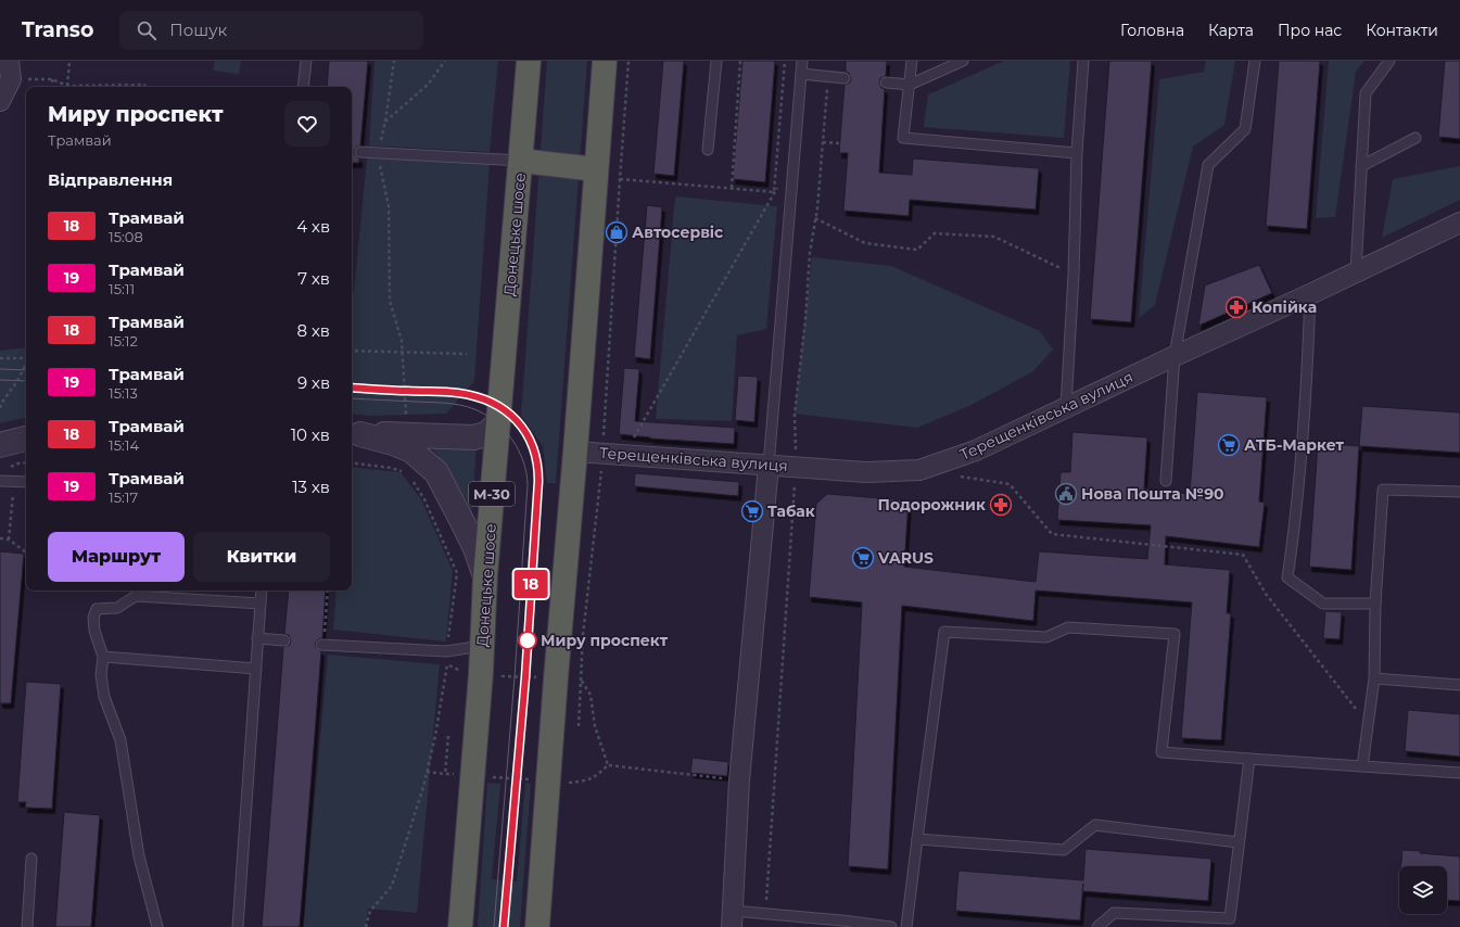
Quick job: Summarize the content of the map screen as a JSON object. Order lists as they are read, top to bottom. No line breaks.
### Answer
{"streets":{"highway":["Донецьке шосе","М-30"],"street":["Терещенківська вулиця"]},"places":{"shop":["Автосервіс"],"pharmacy":["Копійка","Подорожник"],"supermarket":["АТБ-Маркет","Табак","VARUS"],"public building":["Нова Пошта №90"],"other":["Миру проспект"]},"lines":["tram line 18"],"page":{"header":"Transo","search":"Пошук","nav":["Головна","Карта","Про нас","Контакти"],"on_map":"18","heading":[["Миру проспект","Трамвай"],"Відправлення"],"list":[{"mark":"18","name":"Трамвай","note":"15:08","value":"4 хв"},{"mark":"19","name":"Трамвай","note":"15:11","value":"7 хв"},{"mark":"18","name":"Трамвай","note":"15:12","value":"8 хв"},{"mark":"19","name":"Трамвай","note":"15:13","value":"9 хв"},{"mark":"18","name":"Трамвай","note":"15:14","value":"10 хв"},{"mark":"19","name":"Трамвай","note":"15:17","value":"13 хв"}],"buttons":["Маршрут","Квитки"]}}
